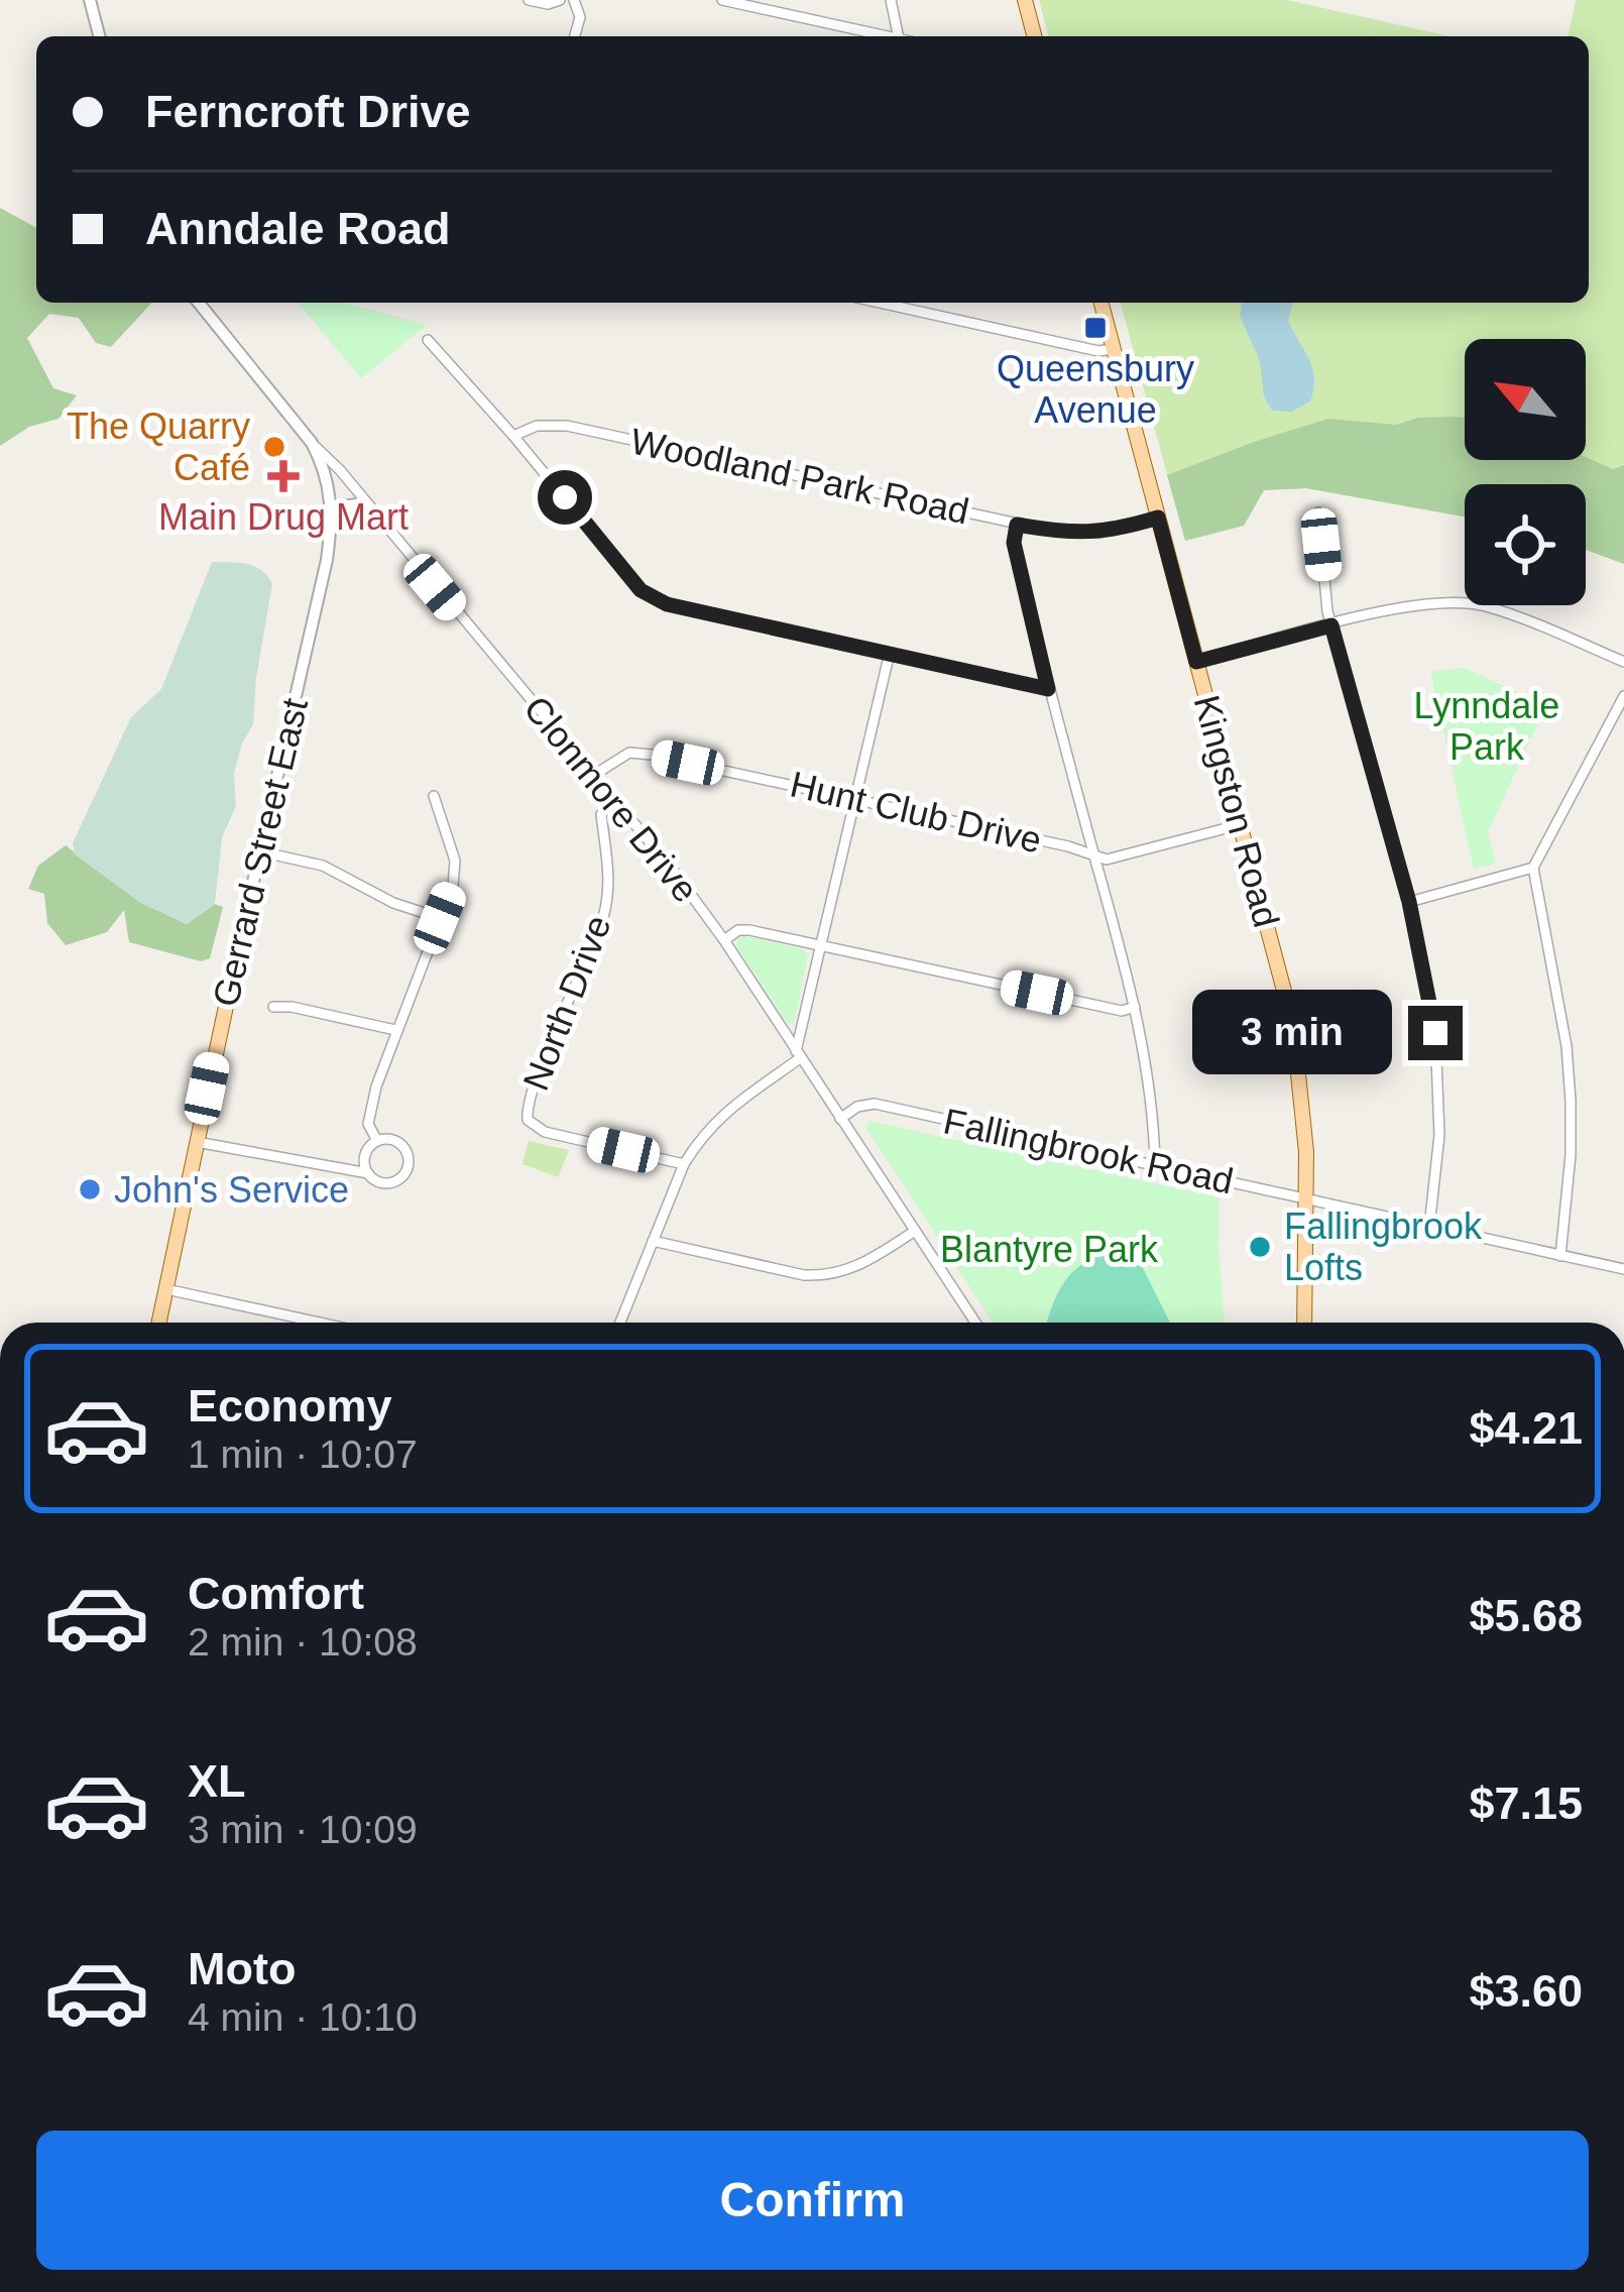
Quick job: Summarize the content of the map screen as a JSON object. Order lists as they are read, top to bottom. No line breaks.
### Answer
{"streets":{"main road":["Kingston Road","Gerrard Street East"],"street":["Woodland Park Road","Clonmore Drive","Hunt Club Drive","North Drive","Fallingbrook Road"]},"crossings":[["Woodland Park Road","Kingston Road"],["Clonmore Drive","Hunt Club Drive"],["Clonmore Drive","Gerrard Street East"],["Clonmore Drive","North Drive"],["Clonmore Drive","Fallingbrook Road"],["Kingston Road","Hunt Club Drive"],["Kingston Road","Fallingbrook Road"]],"parks":["Lynndale Park","Blantyre Park"],"places":{"transit":["Queensbury Avenue"],"other":["The Quarry Café","John's Service","Fallingbrook Lofts"],"health":["Main Drug Mart"]},"north":"top left","page":{"banner":["Ferncroft Drive","Anndale Road"],"bubble":"3 min","list":[{"name":"Economy","note":"1 min · 10:07","value":"$4.21"},{"name":"Comfort","note":"2 min · 10:08","value":"$5.68"},{"name":"XL","note":"3 min · 10:09","value":"$7.15"},{"name":"Moto","note":"4 min · 10:10","value":"$3.60"}],"buttons":"Confirm"}}
